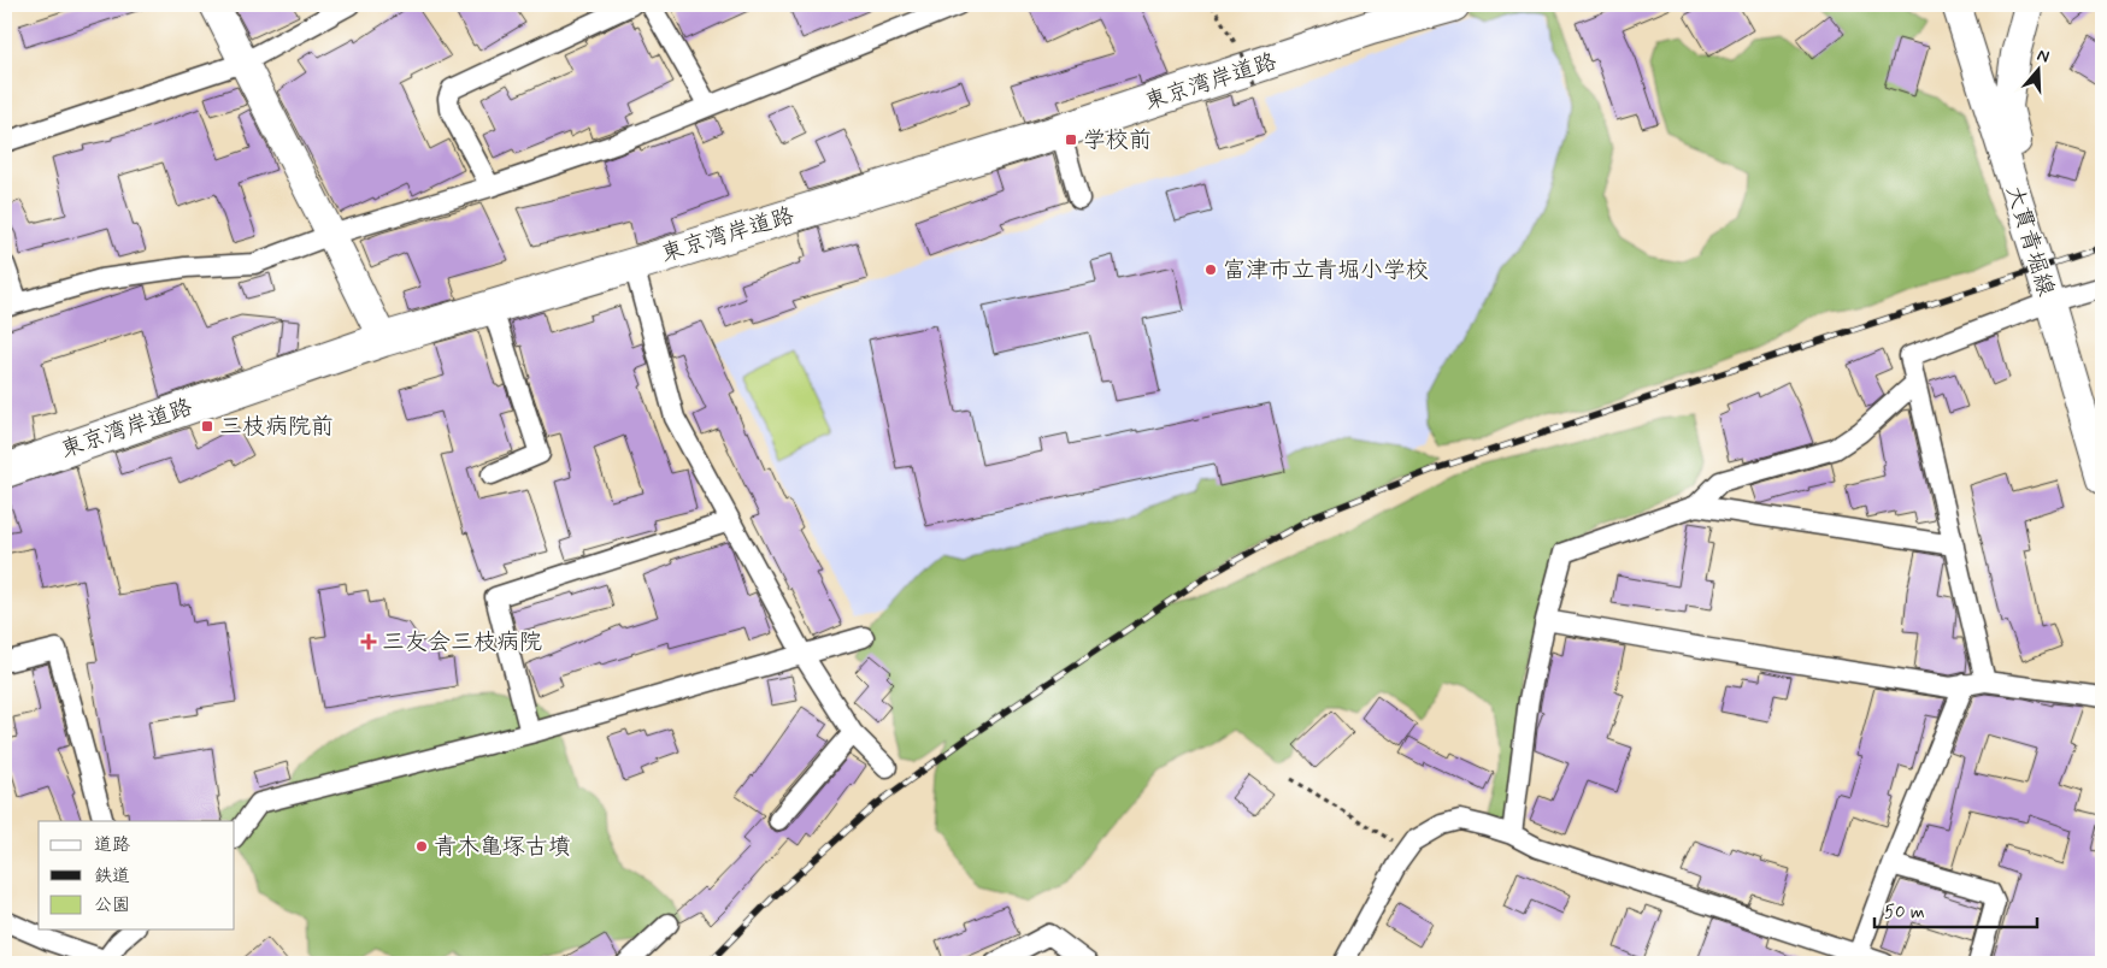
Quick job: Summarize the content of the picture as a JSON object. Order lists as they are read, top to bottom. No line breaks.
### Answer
{"streets":{"highway":["東京湾岸道路"],"street":["大貫青堀線"]},"places":{"transit":["学校前","三枝病院前"],"other":["富津市立青堀小学校","青木亀塚古墳"],"health":["三友会三枝病院"]},"legend":["道路","鉄道","公園"],"scale_bar":"50 m","north":"top"}
